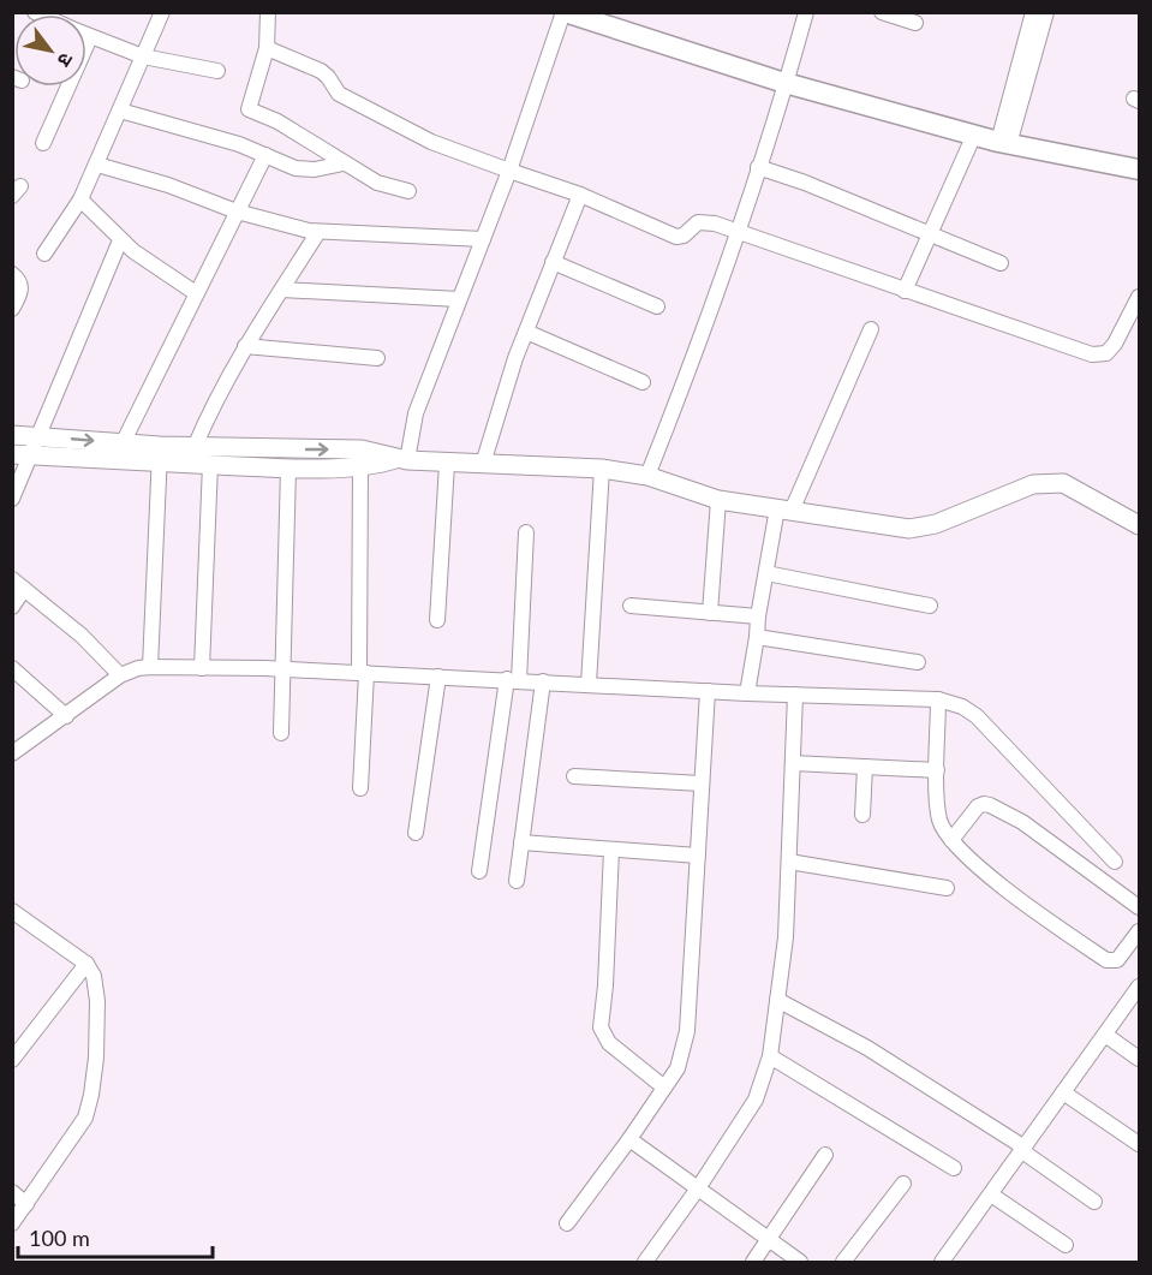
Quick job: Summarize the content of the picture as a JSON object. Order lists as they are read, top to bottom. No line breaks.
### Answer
{"scale_bar":"100 m","north":"bottom right"}
